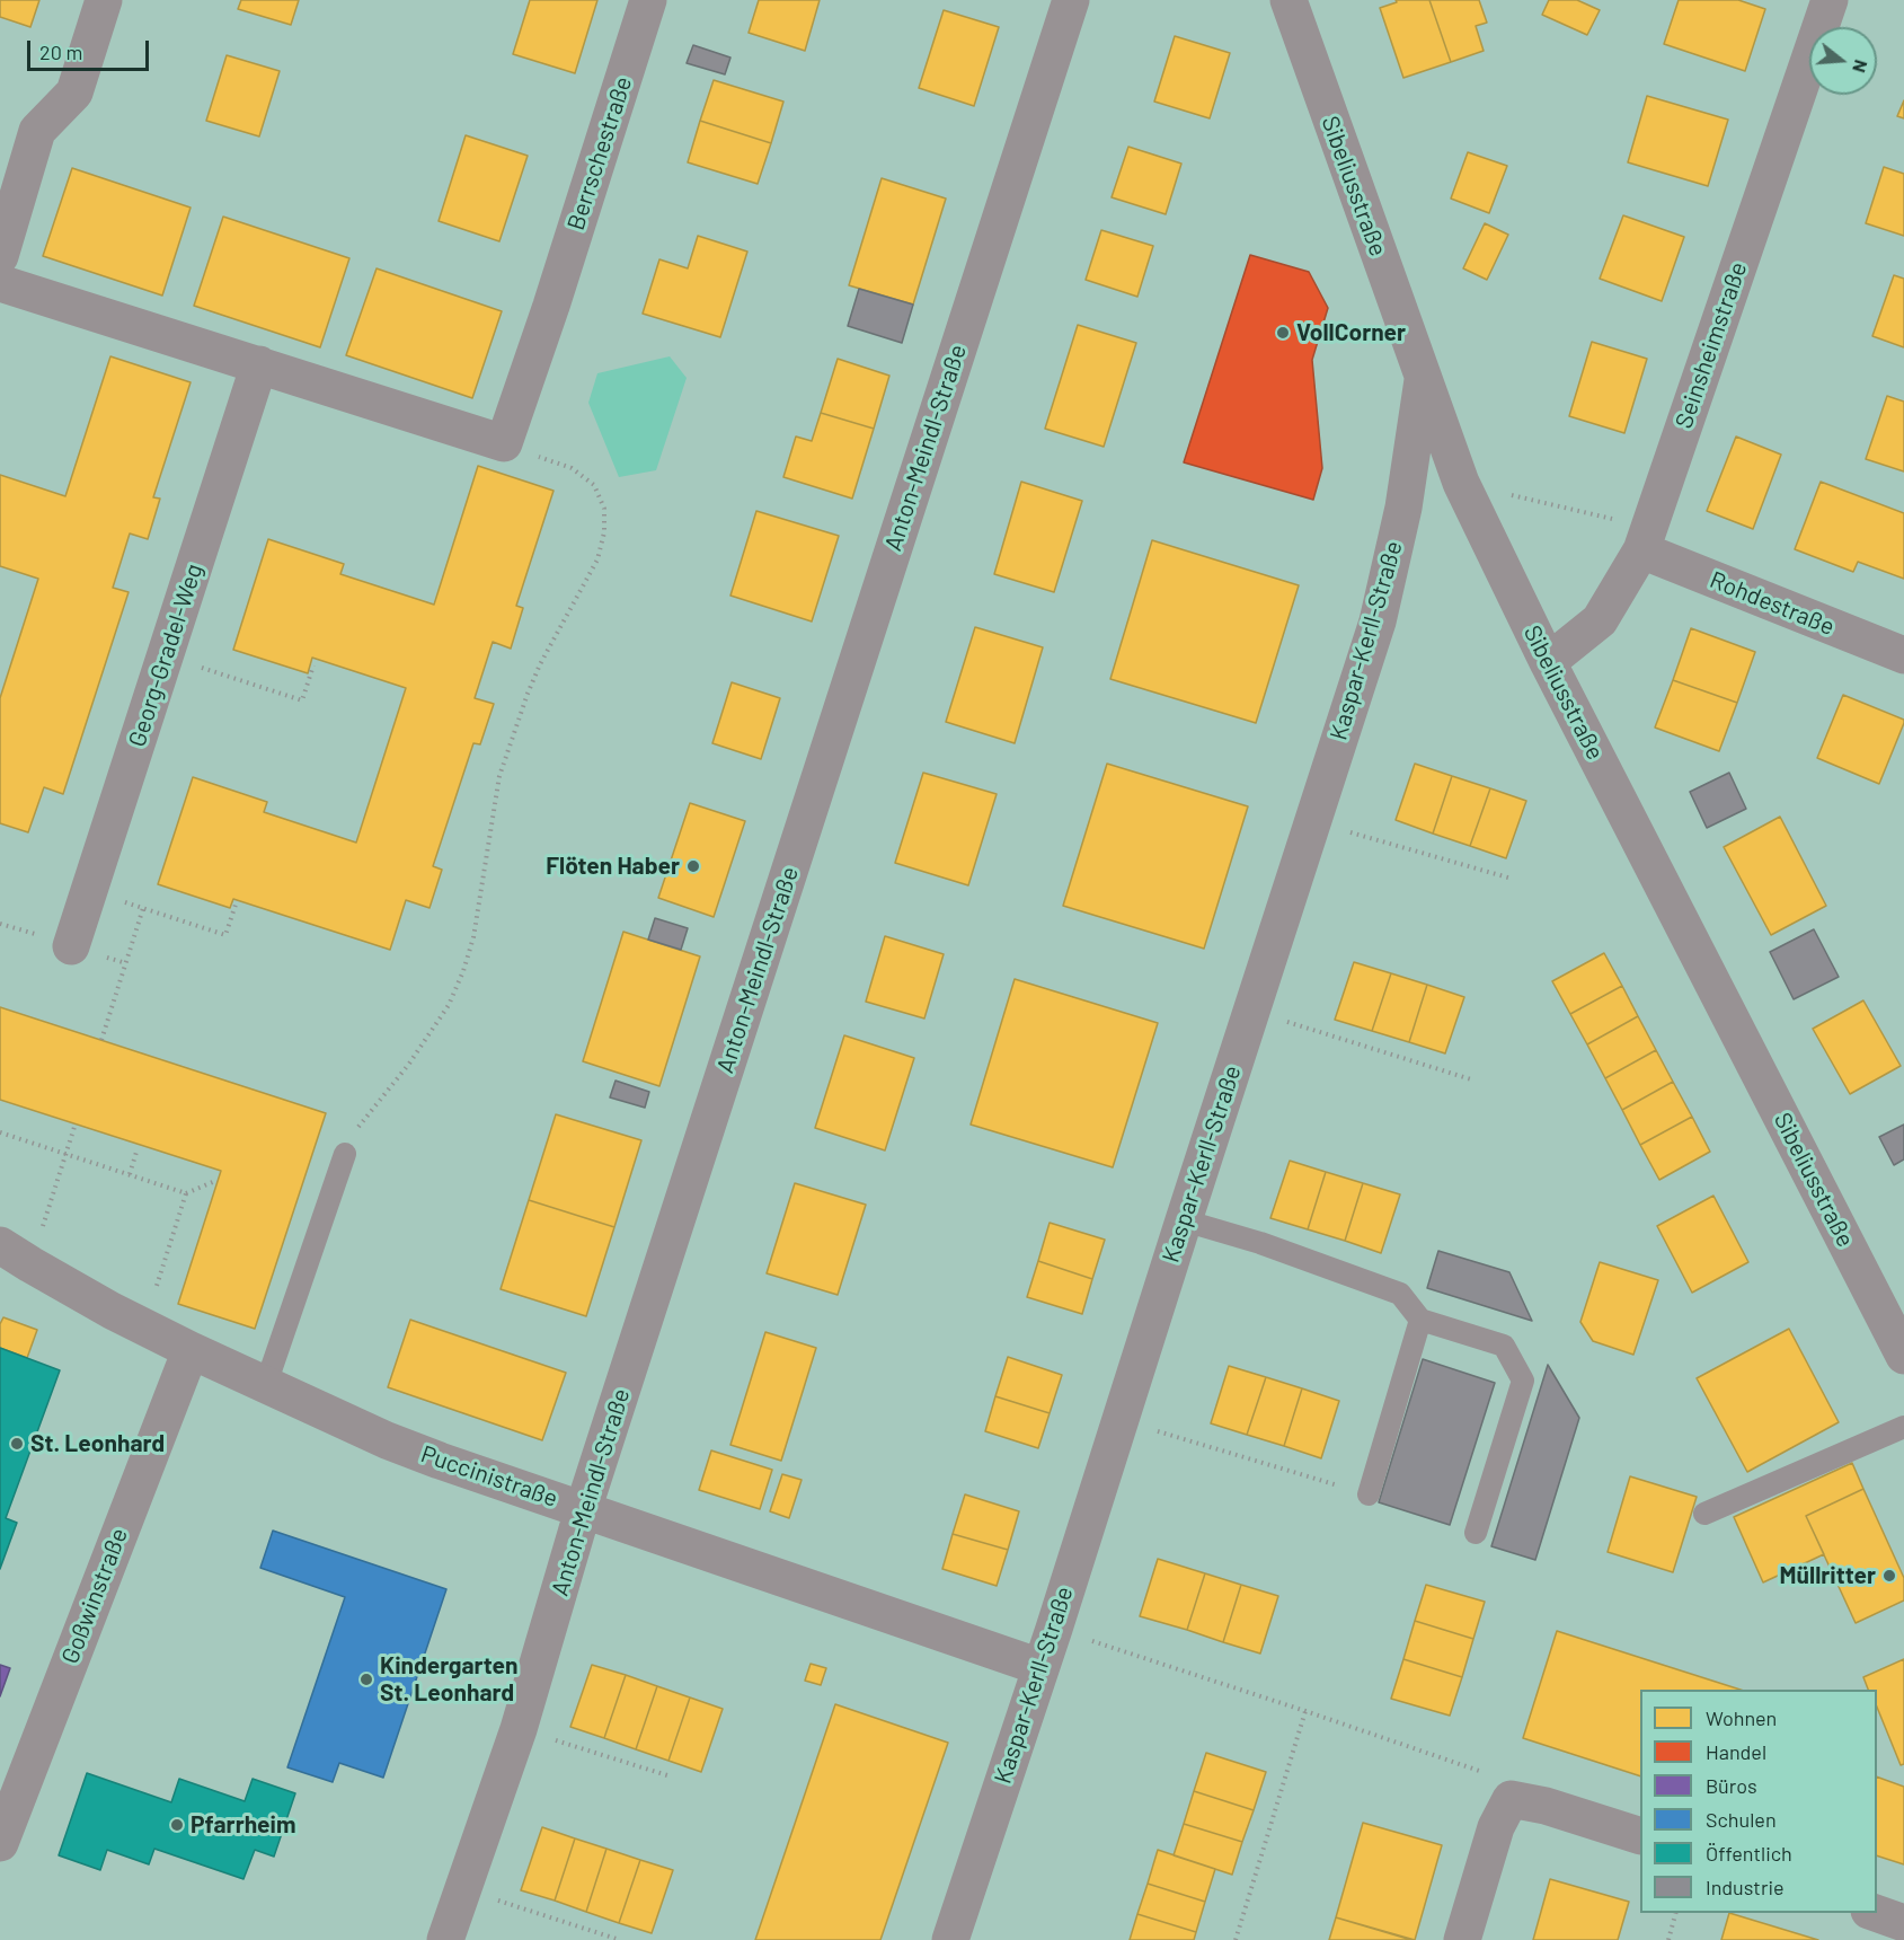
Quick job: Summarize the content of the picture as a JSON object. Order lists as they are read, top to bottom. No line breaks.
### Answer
{"streets":{"street":["Berrschestraße","Sibeliusstraße","Seinsheimstraße","Anton-Meindl-Straße","Rohdestraße","Kaspar-Kerll-Straße","Georg-Gradel-Weg","Puccinistraße","Goßwinstraße"]},"crossings":[["Sibeliusstraße","Seinsheimstraße"],["Sibeliusstraße","Kaspar-Kerll-Straße"],["Seinsheimstraße","Rohdestraße"],["Anton-Meindl-Straße","Puccinistraße"],["Kaspar-Kerll-Straße","Puccinistraße"],["Puccinistraße","Goßwinstraße"]],"places":["VollCorner","Flöten Haber","St. Leonhard","Müllritter","Kindergarten St. Leonhard","Pfarrheim"],"legend":["Wohnen","Handel","Büros","Schulen","Öffentlich","Industrie"],"scale_bar":"20 m","north":"right"}
